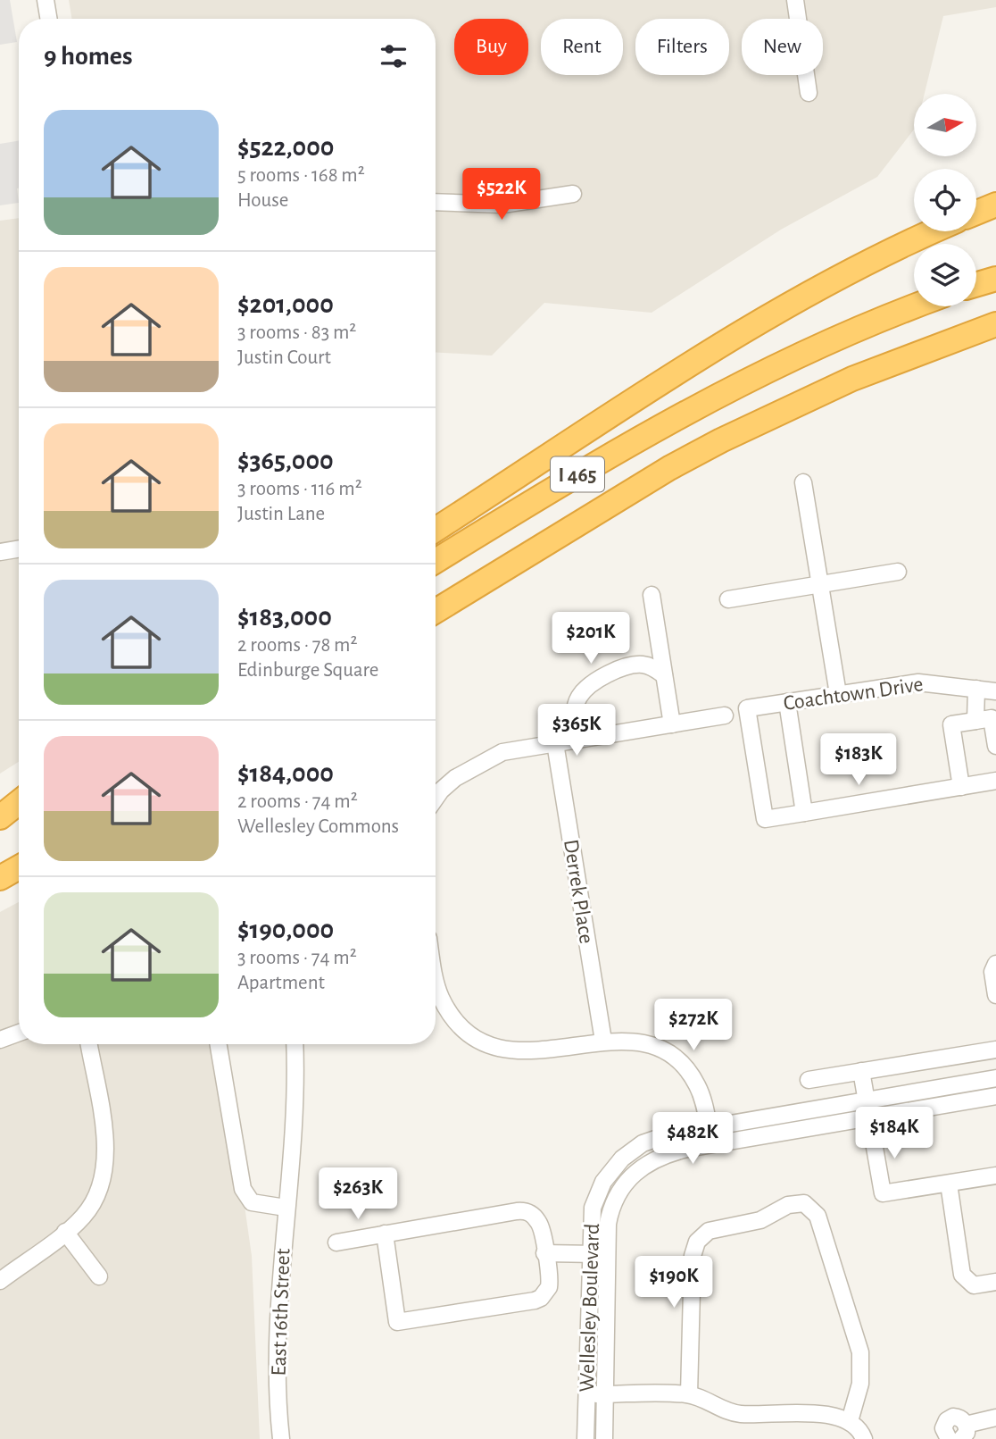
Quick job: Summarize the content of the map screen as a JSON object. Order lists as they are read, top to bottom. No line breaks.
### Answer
{"streets":{"highway":["I 465"],"street":["Coachtown Drive","Derrek Place","Wellesley Boulevard","East 16th Street"]},"north":"right","page":{"chip":["Buy","Rent","Filters","New"],"heading":"9 homes","list":[{"name":"$522,000","note":"5 rooms · 168 m² · House"},{"name":"$201,000","note":"3 rooms · 83 m² · Justin Court"},{"name":"$365,000","note":"3 rooms · 116 m² · Justin Lane"},{"name":"$183,000","note":"2 rooms · 78 m² · Edinburge Square"},{"name":"$184,000","note":"2 rooms · 74 m² · Wellesley Commons"},{"name":"$190,000","note":"3 rooms · 74 m² · Apartment"}],"price":["$522K","$201K","$365K","$183K","$272K","$184K","$482K","$263K","$190K"]}}
